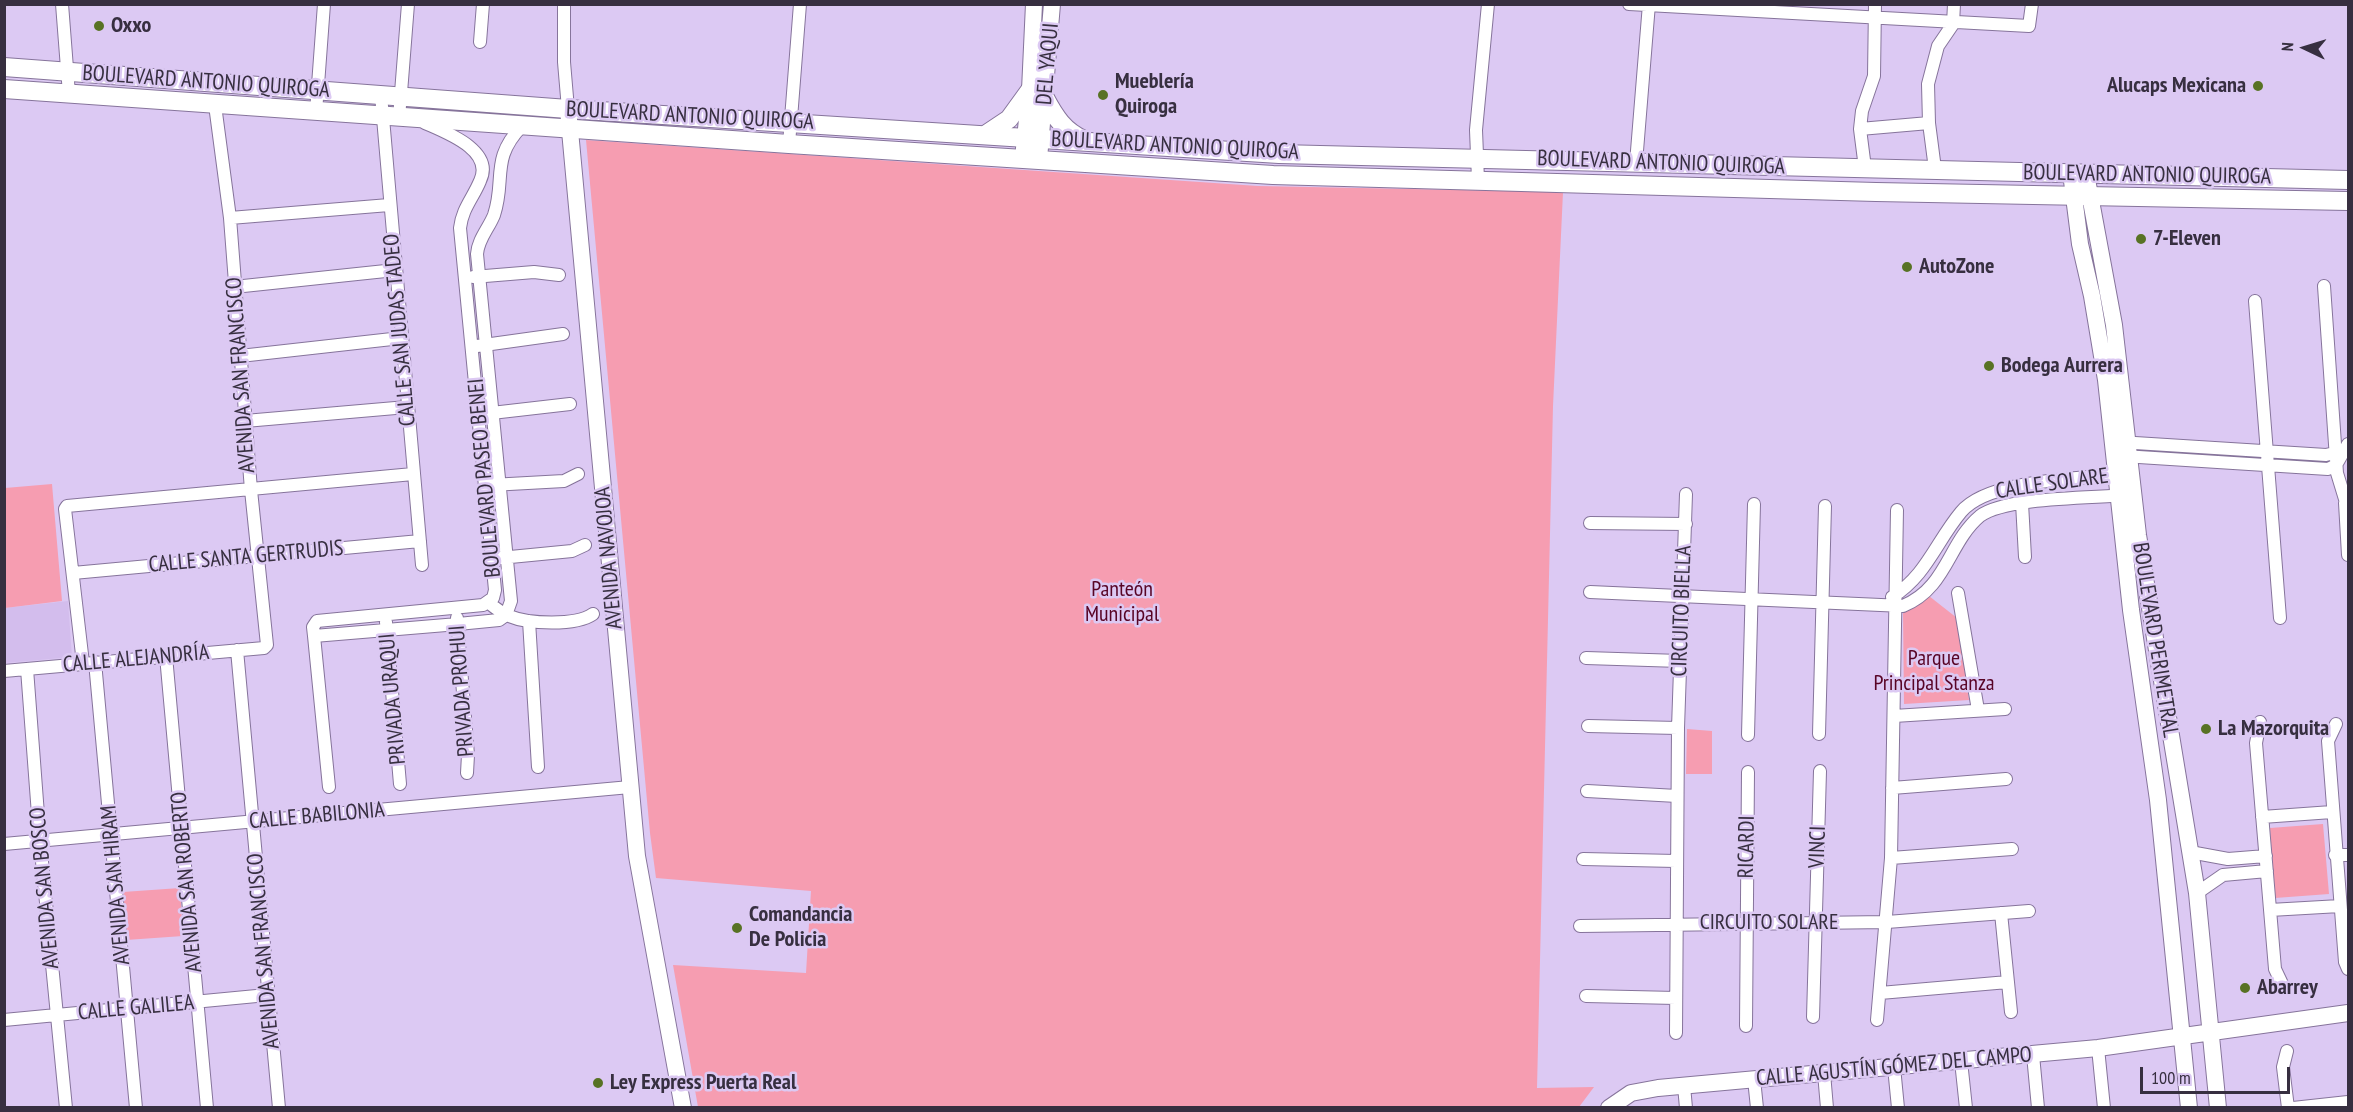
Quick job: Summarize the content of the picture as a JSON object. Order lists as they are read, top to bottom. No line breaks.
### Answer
{"streets":{"main road":["BOULEVARD ANTONIO QUIROGA"],"street":["DEL YAQUI","CALLE SAN JUDAS TADEO","AVENIDA SAN FRANCISCO","BOULEVARD PASEO BENEI","CALLE SOLARE","CALLE SANTA GERTRUDIS","AVENIDA NAVOJOA","CIRCUITO BIELLA","BOULEVARD PERIMETRAL","CALLE ALEJANDRÍA","PRIVADA PROHUI","PRIVADA URAQUI","CALLE BABILONIA","RICARDI","VINCI","AVENIDA SAN ROBERTO","AVENIDA SAN HIRAM","AVENIDA SAN BOSCO","CIRCUITO SOLARE","CALLE GALILEA","CALLE AGUSTÍN GÓMEZ DEL CAMPO"]},"crossings":[["DEL YAQUI","BOULEVARD ANTONIO QUIROGA"],["BOULEVARD ANTONIO QUIROGA","CALLE SAN JUDAS TADEO"],["BOULEVARD ANTONIO QUIROGA","AVENIDA SAN FRANCISCO"],["BOULEVARD ANTONIO QUIROGA","BOULEVARD PASEO BENEI"],["BOULEVARD ANTONIO QUIROGA","AVENIDA NAVOJOA"],["BOULEVARD ANTONIO QUIROGA","BOULEVARD PERIMETRAL"],["CALLE SAN JUDAS TADEO","CALLE SANTA GERTRUDIS"],["AVENIDA SAN FRANCISCO","CALLE SANTA GERTRUDIS"],["AVENIDA SAN FRANCISCO","CALLE ALEJANDRÍA"],["AVENIDA SAN FRANCISCO","CALLE BABILONIA"],["AVENIDA SAN FRANCISCO","AVENIDA SAN HIRAM"],["AVENIDA SAN FRANCISCO","CALLE GALILEA"],["BOULEVARD PASEO BENEI","PRIVADA PROHUI"],["BOULEVARD PASEO BENEI","PRIVADA URAQUI"],["CALLE SOLARE","CIRCUITO BIELLA"],["CALLE SOLARE","BOULEVARD PERIMETRAL"],["CALLE SANTA GERTRUDIS","AVENIDA SAN HIRAM"],["AVENIDA NAVOJOA","CALLE BABILONIA"],["CIRCUITO BIELLA","CIRCUITO SOLARE"],["BOULEVARD PERIMETRAL","CALLE AGUSTÍN GÓMEZ DEL CAMPO"],["CALLE ALEJANDRÍA","AVENIDA SAN ROBERTO"],["CALLE ALEJANDRÍA","AVENIDA SAN HIRAM"],["CALLE ALEJANDRÍA","AVENIDA SAN BOSCO"],["CALLE BABILONIA","AVENIDA SAN ROBERTO"],["CALLE BABILONIA","AVENIDA SAN HIRAM"],["CALLE BABILONIA","AVENIDA SAN BOSCO"],["RICARDI","CIRCUITO SOLARE"],["VINCI","CIRCUITO SOLARE"],["AVENIDA SAN ROBERTO","CALLE GALILEA"],["AVENIDA SAN HIRAM","CALLE GALILEA"],["AVENIDA SAN BOSCO","CALLE GALILEA"]],"parks":["Panteón Municipal","Parque Principal Stanza"],"places":["Oxxo","Alucaps Mexicana","Mueblería Quiroga","7-Eleven","AutoZone","Bodega Aurrera","La Mazorquita","Comandancia De Policia","Abarrey","Ley Express Puerta Real"],"scale_bar":"100 m","north":"left"}
